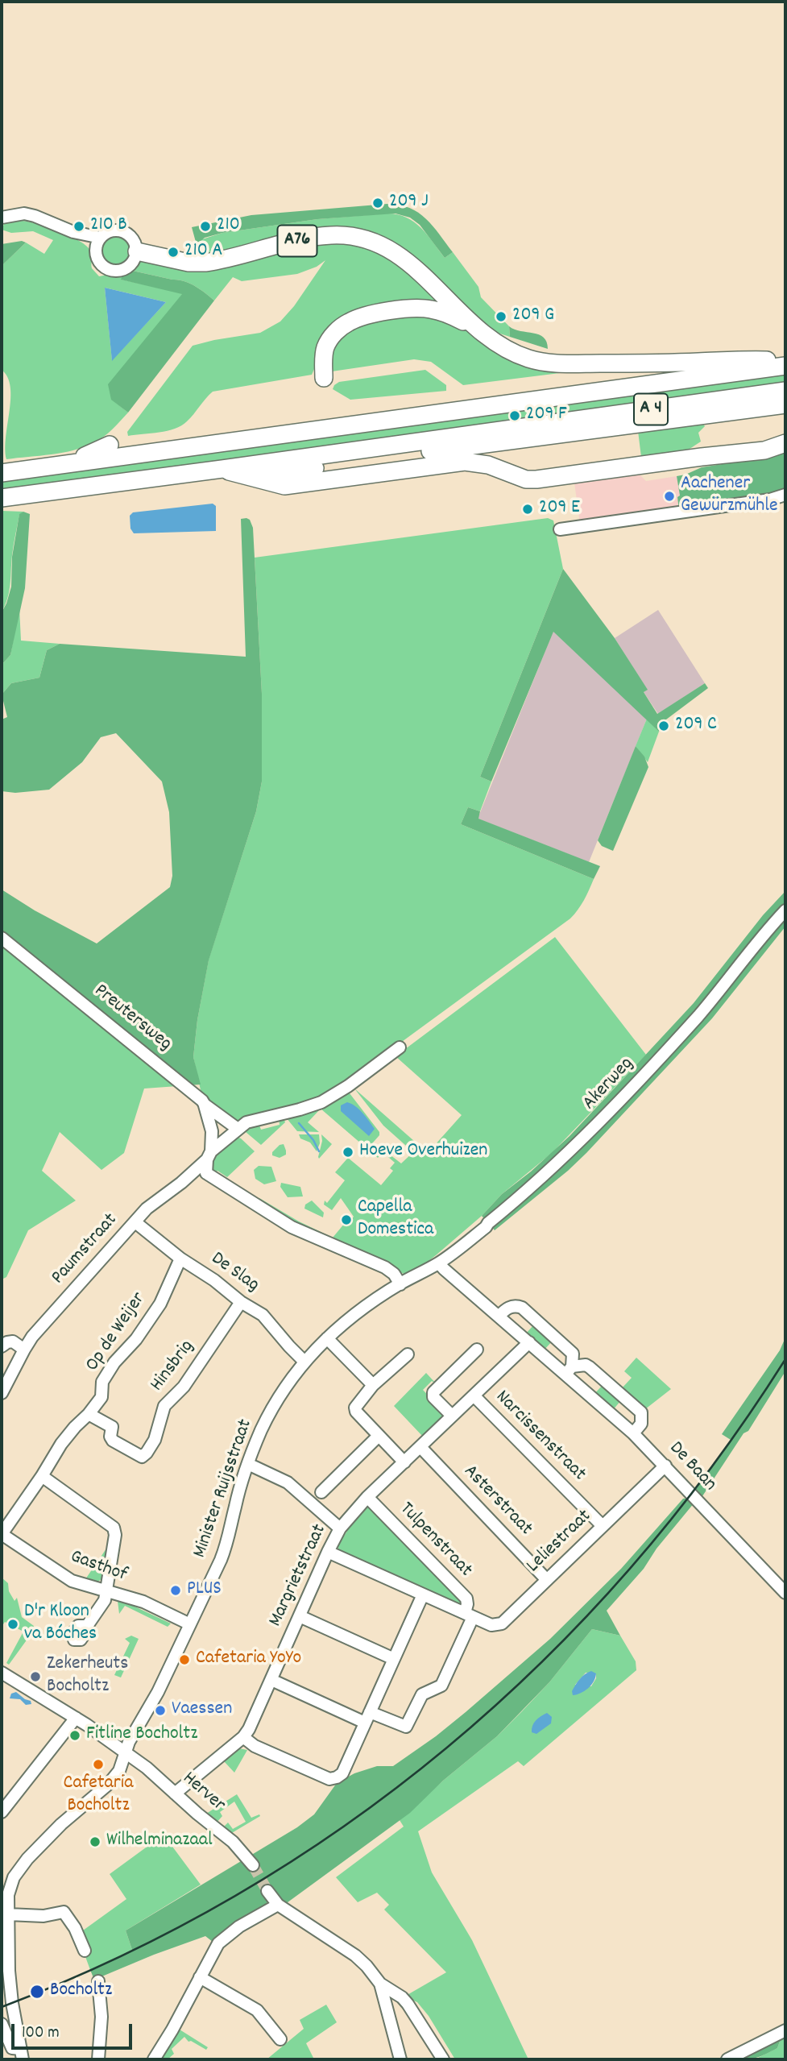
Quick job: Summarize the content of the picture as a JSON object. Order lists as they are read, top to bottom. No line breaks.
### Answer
{"streets":{"highway":["A76","A 4"],"street":["Preutersweg","Akerweg","Paumstraat","De Slag","Op de Weijer","Hinsbrig","Narcissenstraat","De Baan","Minister Ruijsstraat","Asterstraat","Tulpenstraat","Leliestraat","Gasthof","Margrietstraat","Herver"]},"crossings":[["Preutersweg","Paumstraat"],["Akerweg","De Baan"],["Akerweg","Minister Ruijsstraat"],["Paumstraat","De Slag"],["De Slag","Op de Weijer"],["De Slag","Hinsbrig"],["De Slag","Minister Ruijsstraat"],["Op de Weijer","Hinsbrig"],["Op de Weijer","Gasthof"],["Narcissenstraat","Leliestraat"],["Narcissenstraat","Margrietstraat"],["De Baan","Minister Ruijsstraat"],["De Baan","Leliestraat"],["De Baan","Margrietstraat"],["Minister Ruijsstraat","Gasthof"],["Minister Ruijsstraat","Herver"],["Asterstraat","Leliestraat"],["Asterstraat","Margrietstraat"],["Tulpenstraat","Leliestraat"],["Tulpenstraat","Margrietstraat"],["Margrietstraat","Herver"]],"places":["209 J","210 B","210","210 A","209 G","209 F","Aachener Gewürzmühle","209 E","209 C","Hoeve Overhuizen","Capella Domestica","PLUS","D'r Kloon va Bóches","Cafetaria YoYo","Zekerheuts Bocholtz","Vaessen","Fitline Bocholtz","Cafetaria Bocholtz","Wilhelminazaal","Bocholtz"],"scale_bar":"100 m"}
